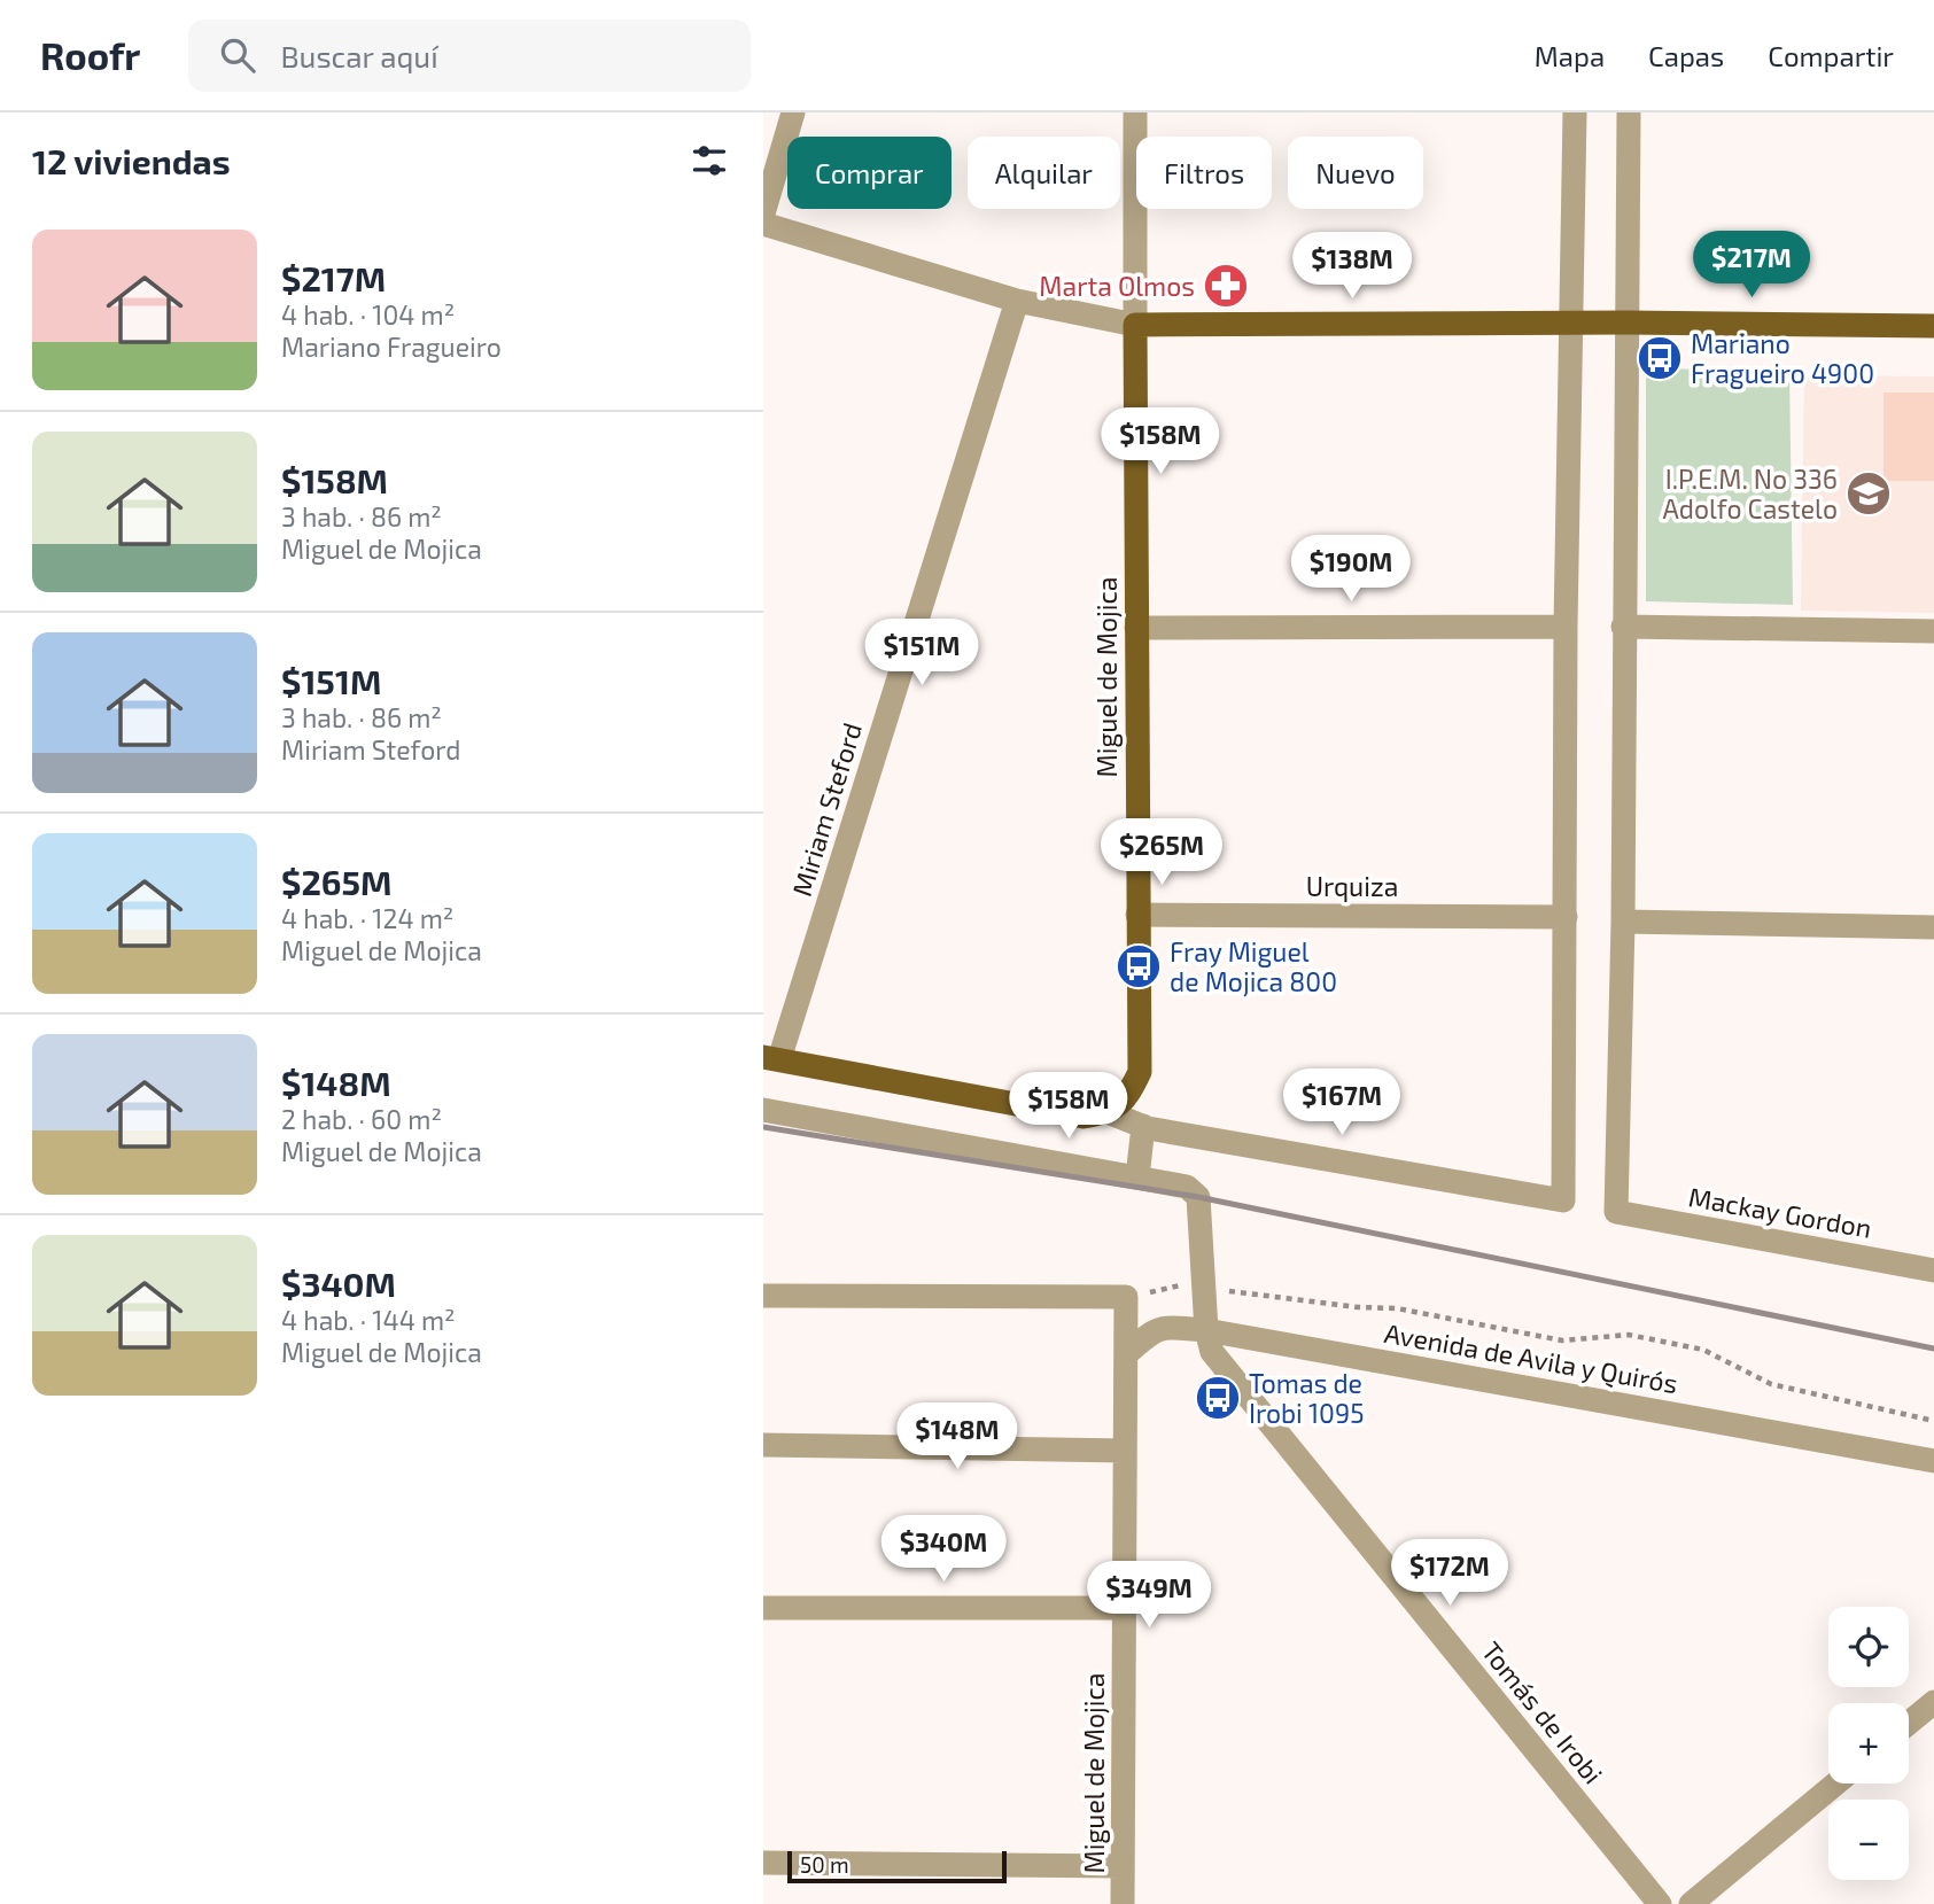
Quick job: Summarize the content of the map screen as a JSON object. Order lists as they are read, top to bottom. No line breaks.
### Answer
{"streets":{"main road":["Miguel de Mojica"],"street":["Miriam Steford","Urquiza","Mackay Gordon","Avenida de Avila y Quirós","Tomás de Irobi"]},"crossings":[["Miguel de Mojica","Urquiza"],["Miguel de Mojica","Avenida de Avila y Quirós"],["Avenida de Avila y Quirós","Tomás de Irobi"]],"places":{"pharmacy":["Marta Olmos"],"bus stop":["Mariano Fragueiro 4900","Fray Miguel de Mojica 800","Tomas de Irobi 1095"],"school or university":["I.P.E.M. No 336 Adolfo Castelo"]},"scale_bar":"50 m","page":{"header":"Roofr","search":"Buscar aquí","nav":["Mapa","Capas","Compartir"],"heading":"12 viviendas","chip":["Comprar","Alquilar","Filtros","Nuevo"],"list":[{"name":"$217M","note":"4 hab. · 104 m² · Mariano Fragueiro"},{"name":"$158M","note":"3 hab. · 86 m² · Miguel de Mojica"},{"name":"$151M","note":"3 hab. · 86 m² · Miriam Steford"},{"name":"$265M","note":"4 hab. · 124 m² · Miguel de Mojica"},{"name":"$148M","note":"2 hab. · 60 m² · Miguel de Mojica"},{"name":"$340M","note":"4 hab. · 144 m² · Miguel de Mojica"}],"price":["$217M","$138M","$158M","$190M","$151M","$265M","$167M","$158M","$148M","$340M","$172M","$349M"],"map_buttons":["+","−"],"scale":"50 m"}}
